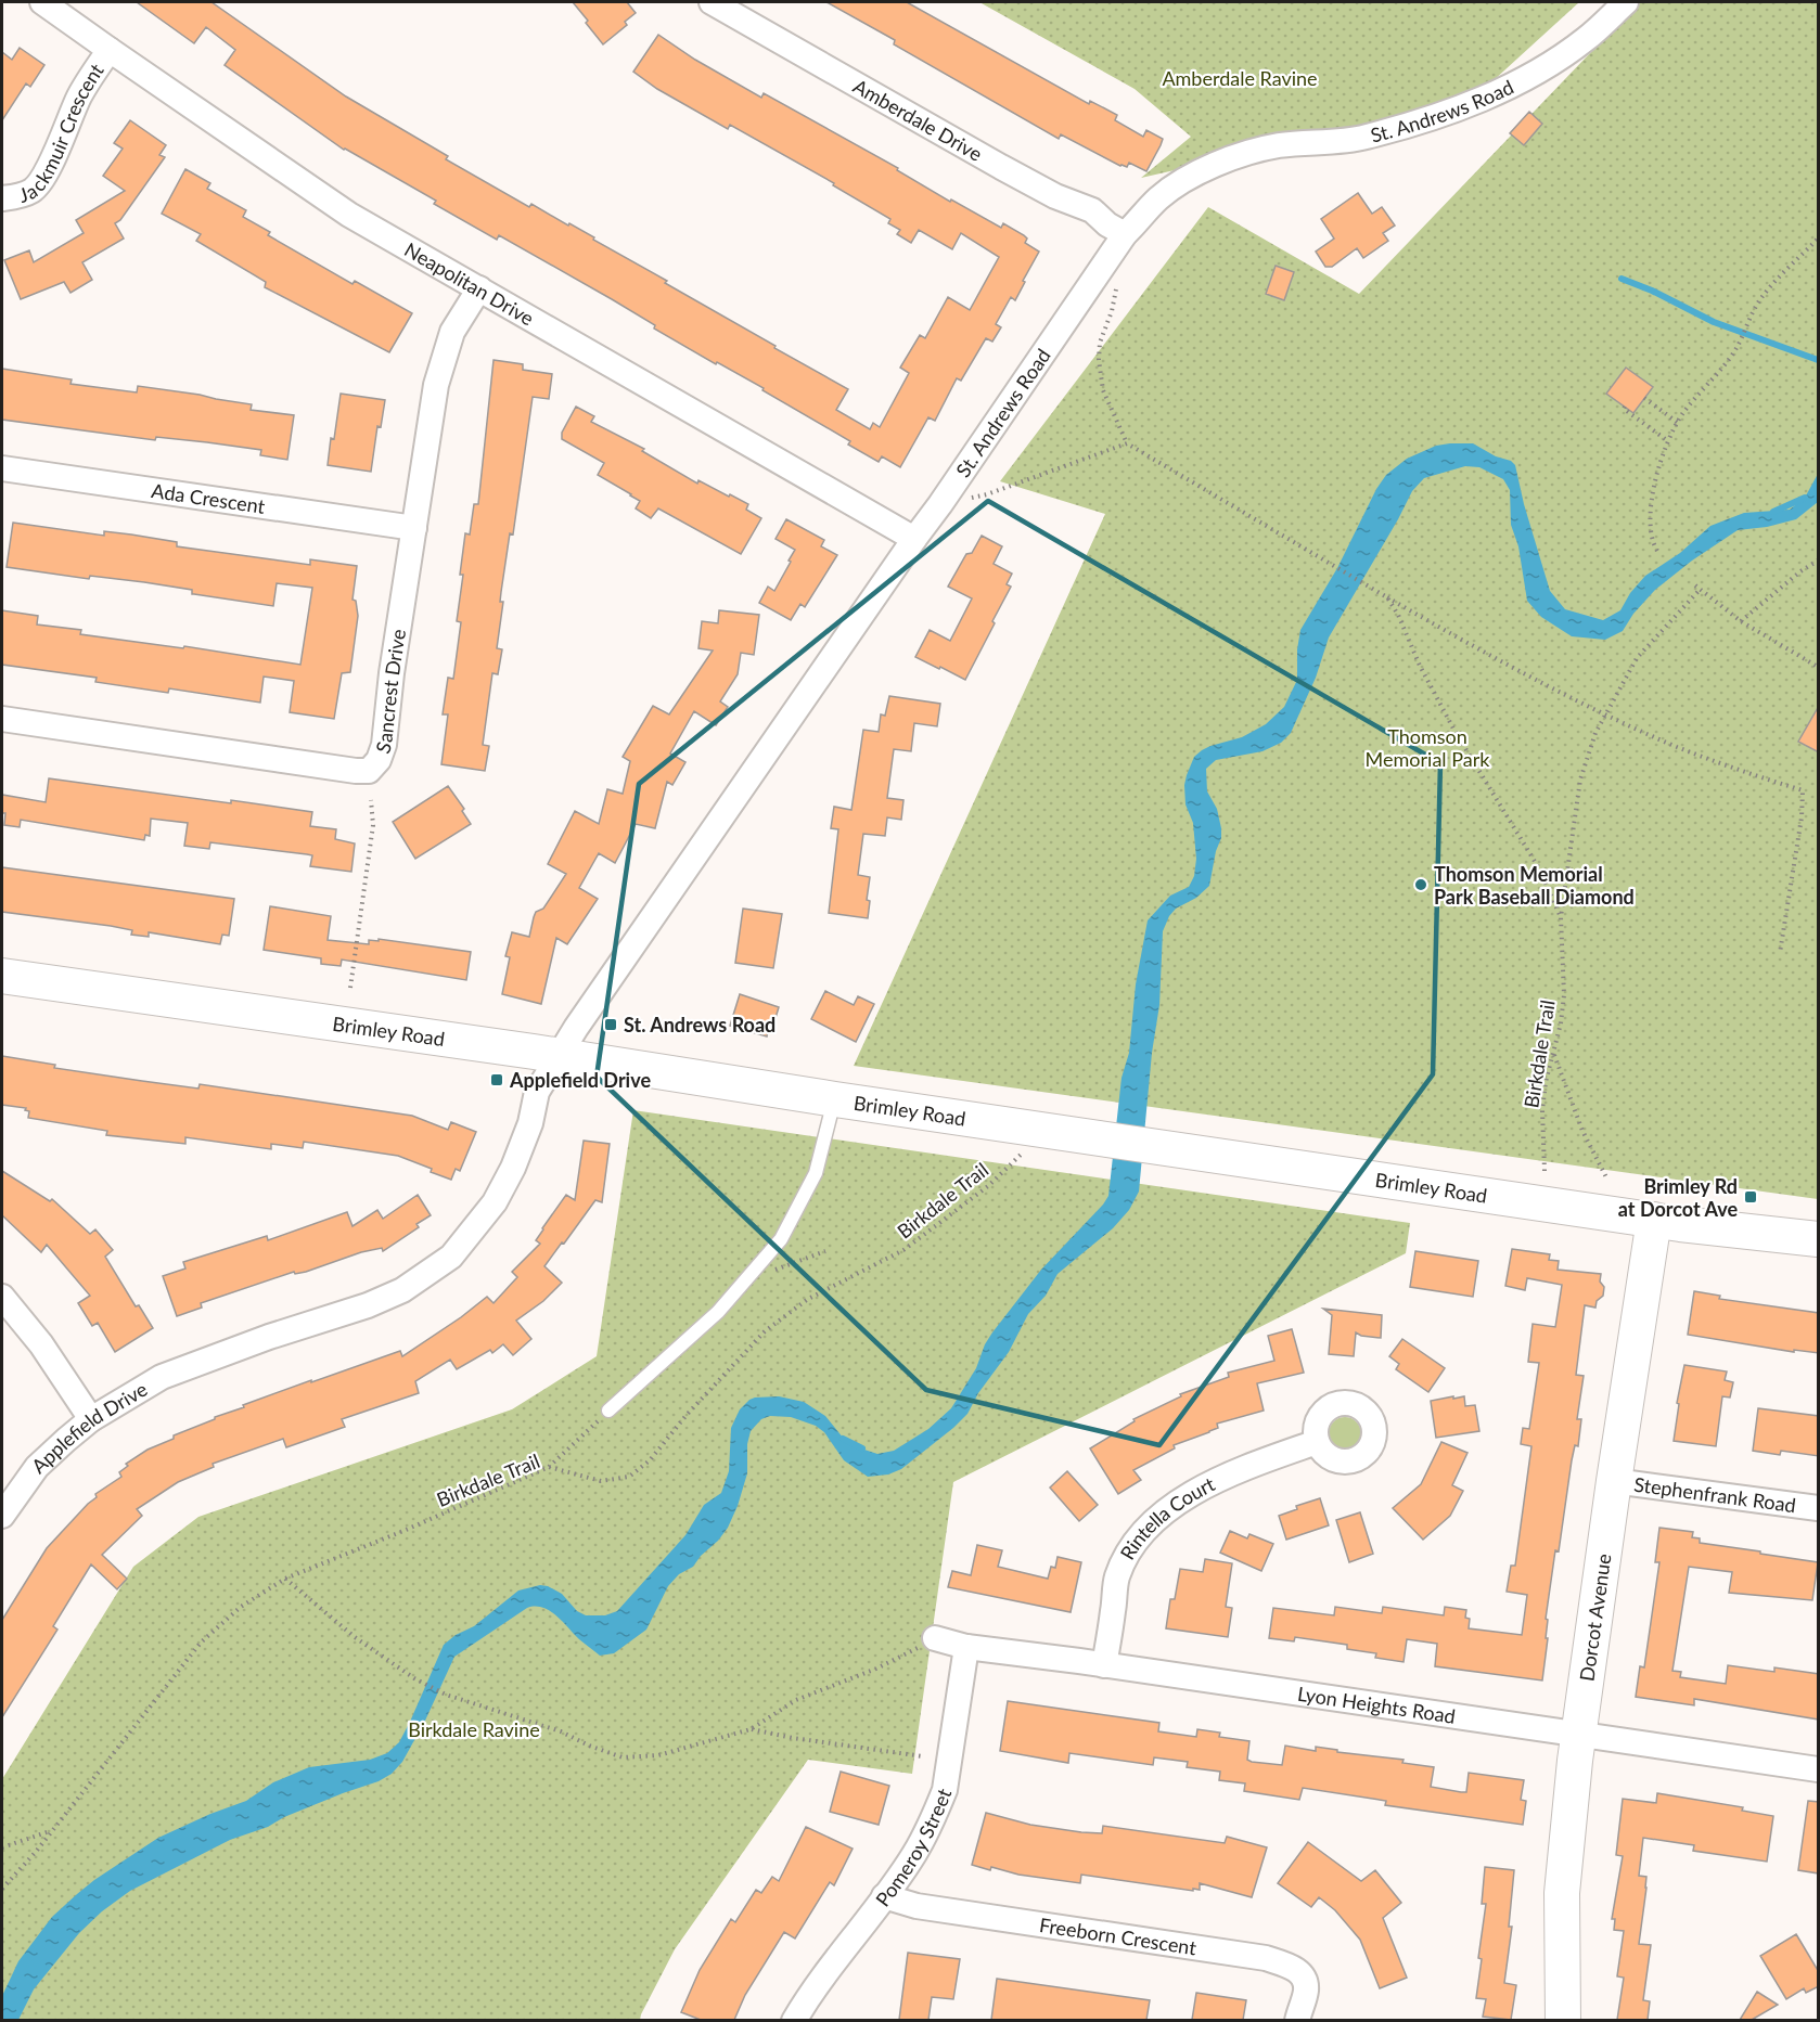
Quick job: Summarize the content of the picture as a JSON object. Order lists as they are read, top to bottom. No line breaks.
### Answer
{"streets":{"main road":["Brimley Road","Dorcot Avenue"],"street":["St. Andrews Road","Amberdale Drive","Jackmuir Crescent","Neapolitan Drive","Ada Crescent","Sancrest Drive","Applefield Drive","Stephenfrank Road","Rintella Court","Lyon Heights Road","Pomeroy Street","Freeborn Crescent"],"path":["Birkdale Trail"]},"crossings":[["St. Andrews Road","Amberdale Drive"],["St. Andrews Road","Neapolitan Drive"],["St. Andrews Road","Brimley Road"],["St. Andrews Road","Applefield Drive"],["Jackmuir Crescent","Neapolitan Drive"],["Neapolitan Drive","Sancrest Drive"],["Ada Crescent","Sancrest Drive"],["Brimley Road","Birkdale Trail"],["Brimley Road","Applefield Drive"],["Brimley Road","Dorcot Avenue"],["Stephenfrank Road","Dorcot Avenue"],["Rintella Court","Lyon Heights Road"],["Dorcot Avenue","Lyon Heights Road"],["Lyon Heights Road","Pomeroy Street"],["Pomeroy Street","Freeborn Crescent"]],"parks":["Amberdale Ravine","Thomson Memorial Park","Birkdale Ravine"],"places":{"other":["Thomson Memorial Park Baseball Diamond"],"transit":["St. Andrews Road","Applefield Drive","Brimley Rd at Dorcot Ave"]}}
